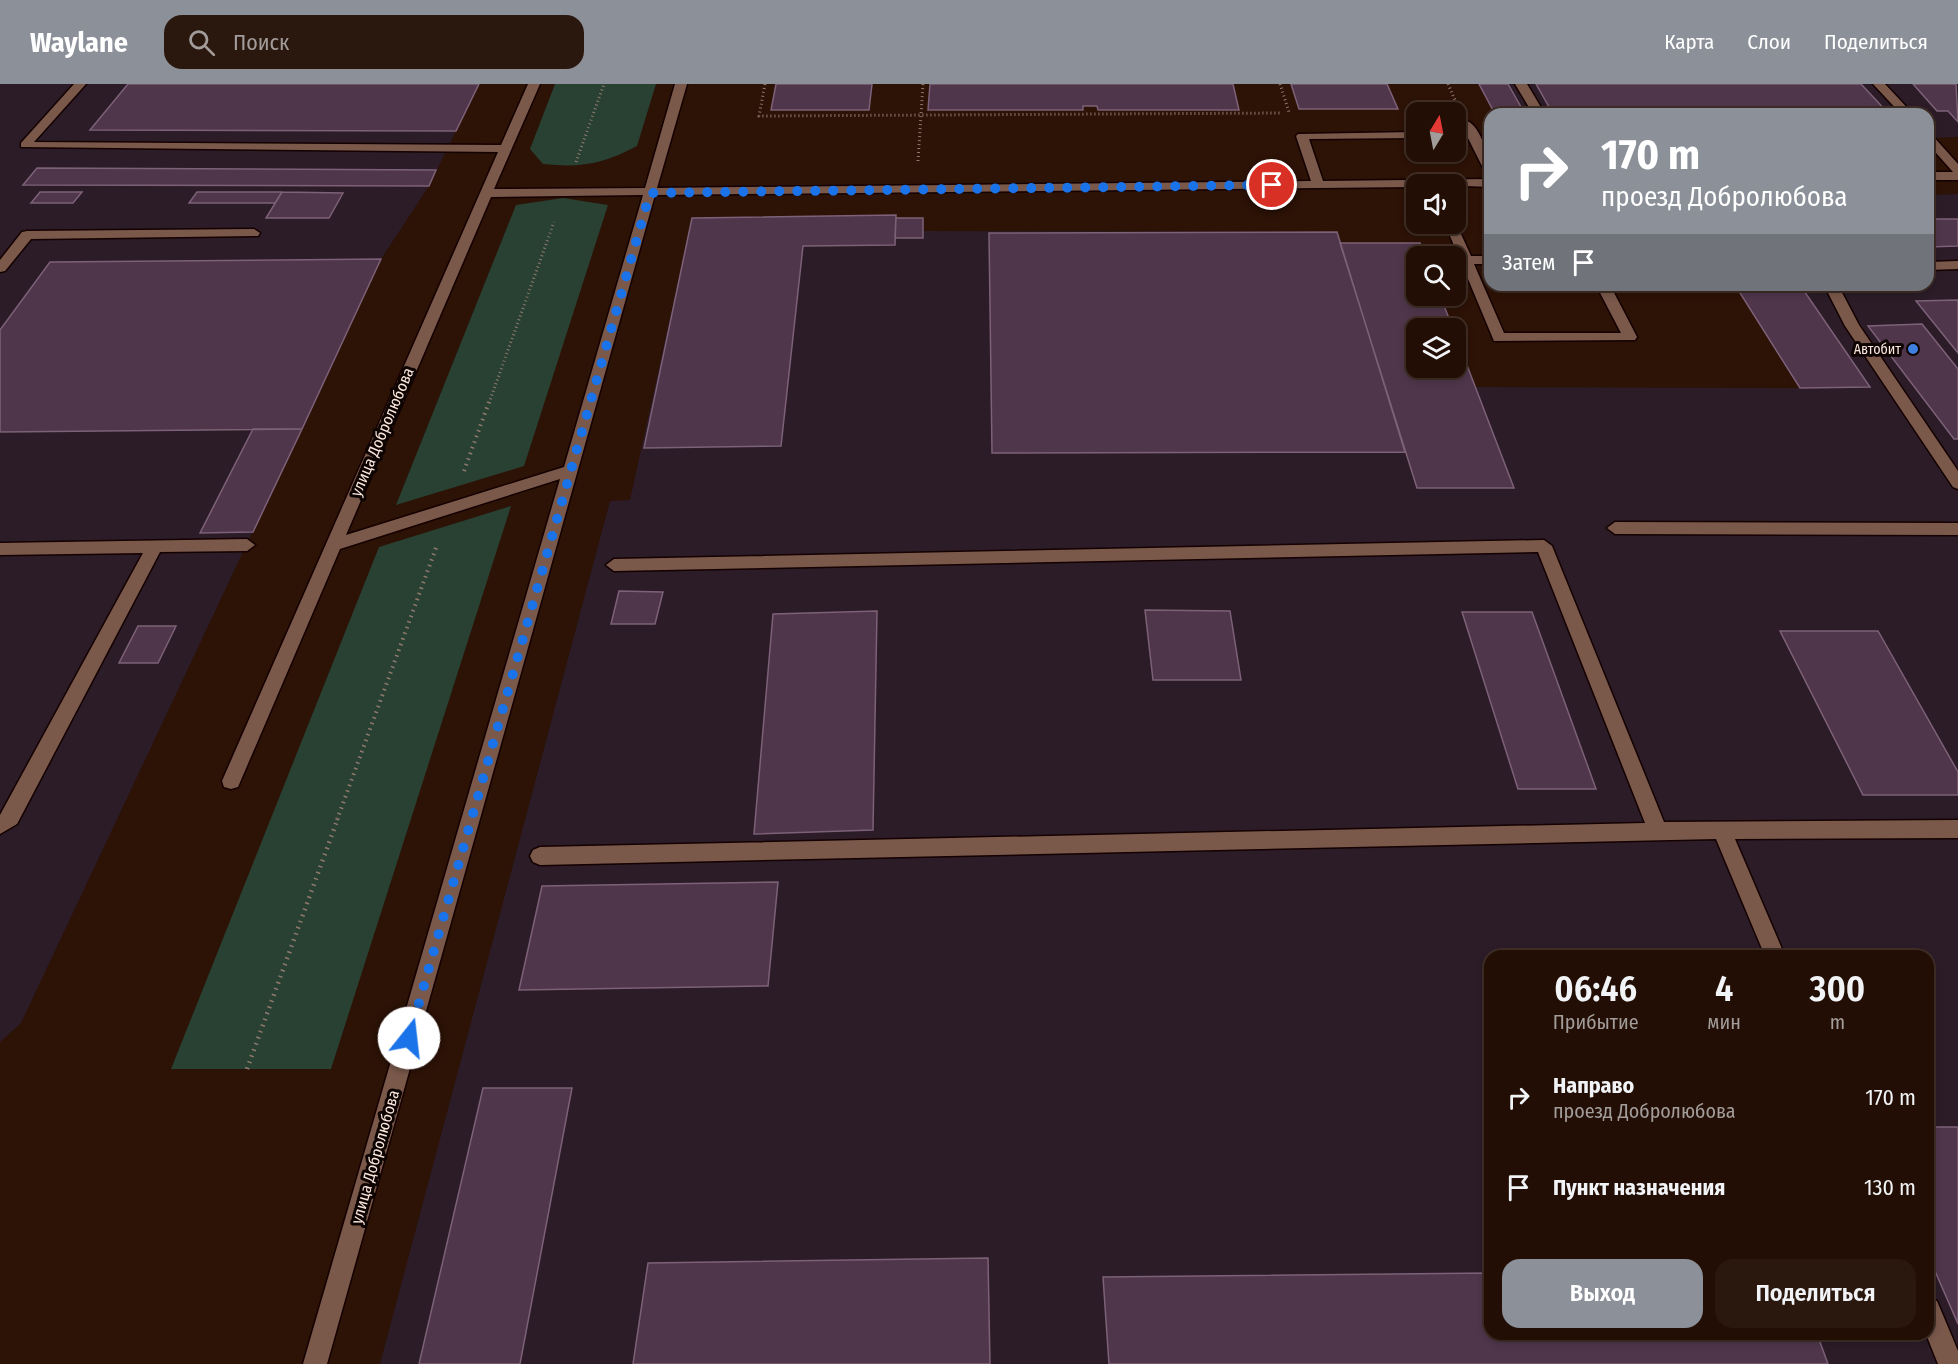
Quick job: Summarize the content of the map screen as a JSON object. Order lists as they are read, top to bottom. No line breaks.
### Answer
{"streets":{"street":["улица Добролюбова"]},"places":["Автобит"],"north":"top","page":{"header":"Waylane","search":"Поиск","nav":["Карта","Слои","Поделиться"],"turn":["170 m","проезд Добролюбова"],"then":"Затем","eta":["06:46","Прибытие","4","мин","300","m"],"list":[{"name":"Направо","note":"проезд Добролюбова","value":"170 m"},{"name":"Пункт назначения","value":"130 m"}],"buttons":["Выход","Поделиться"]}}
